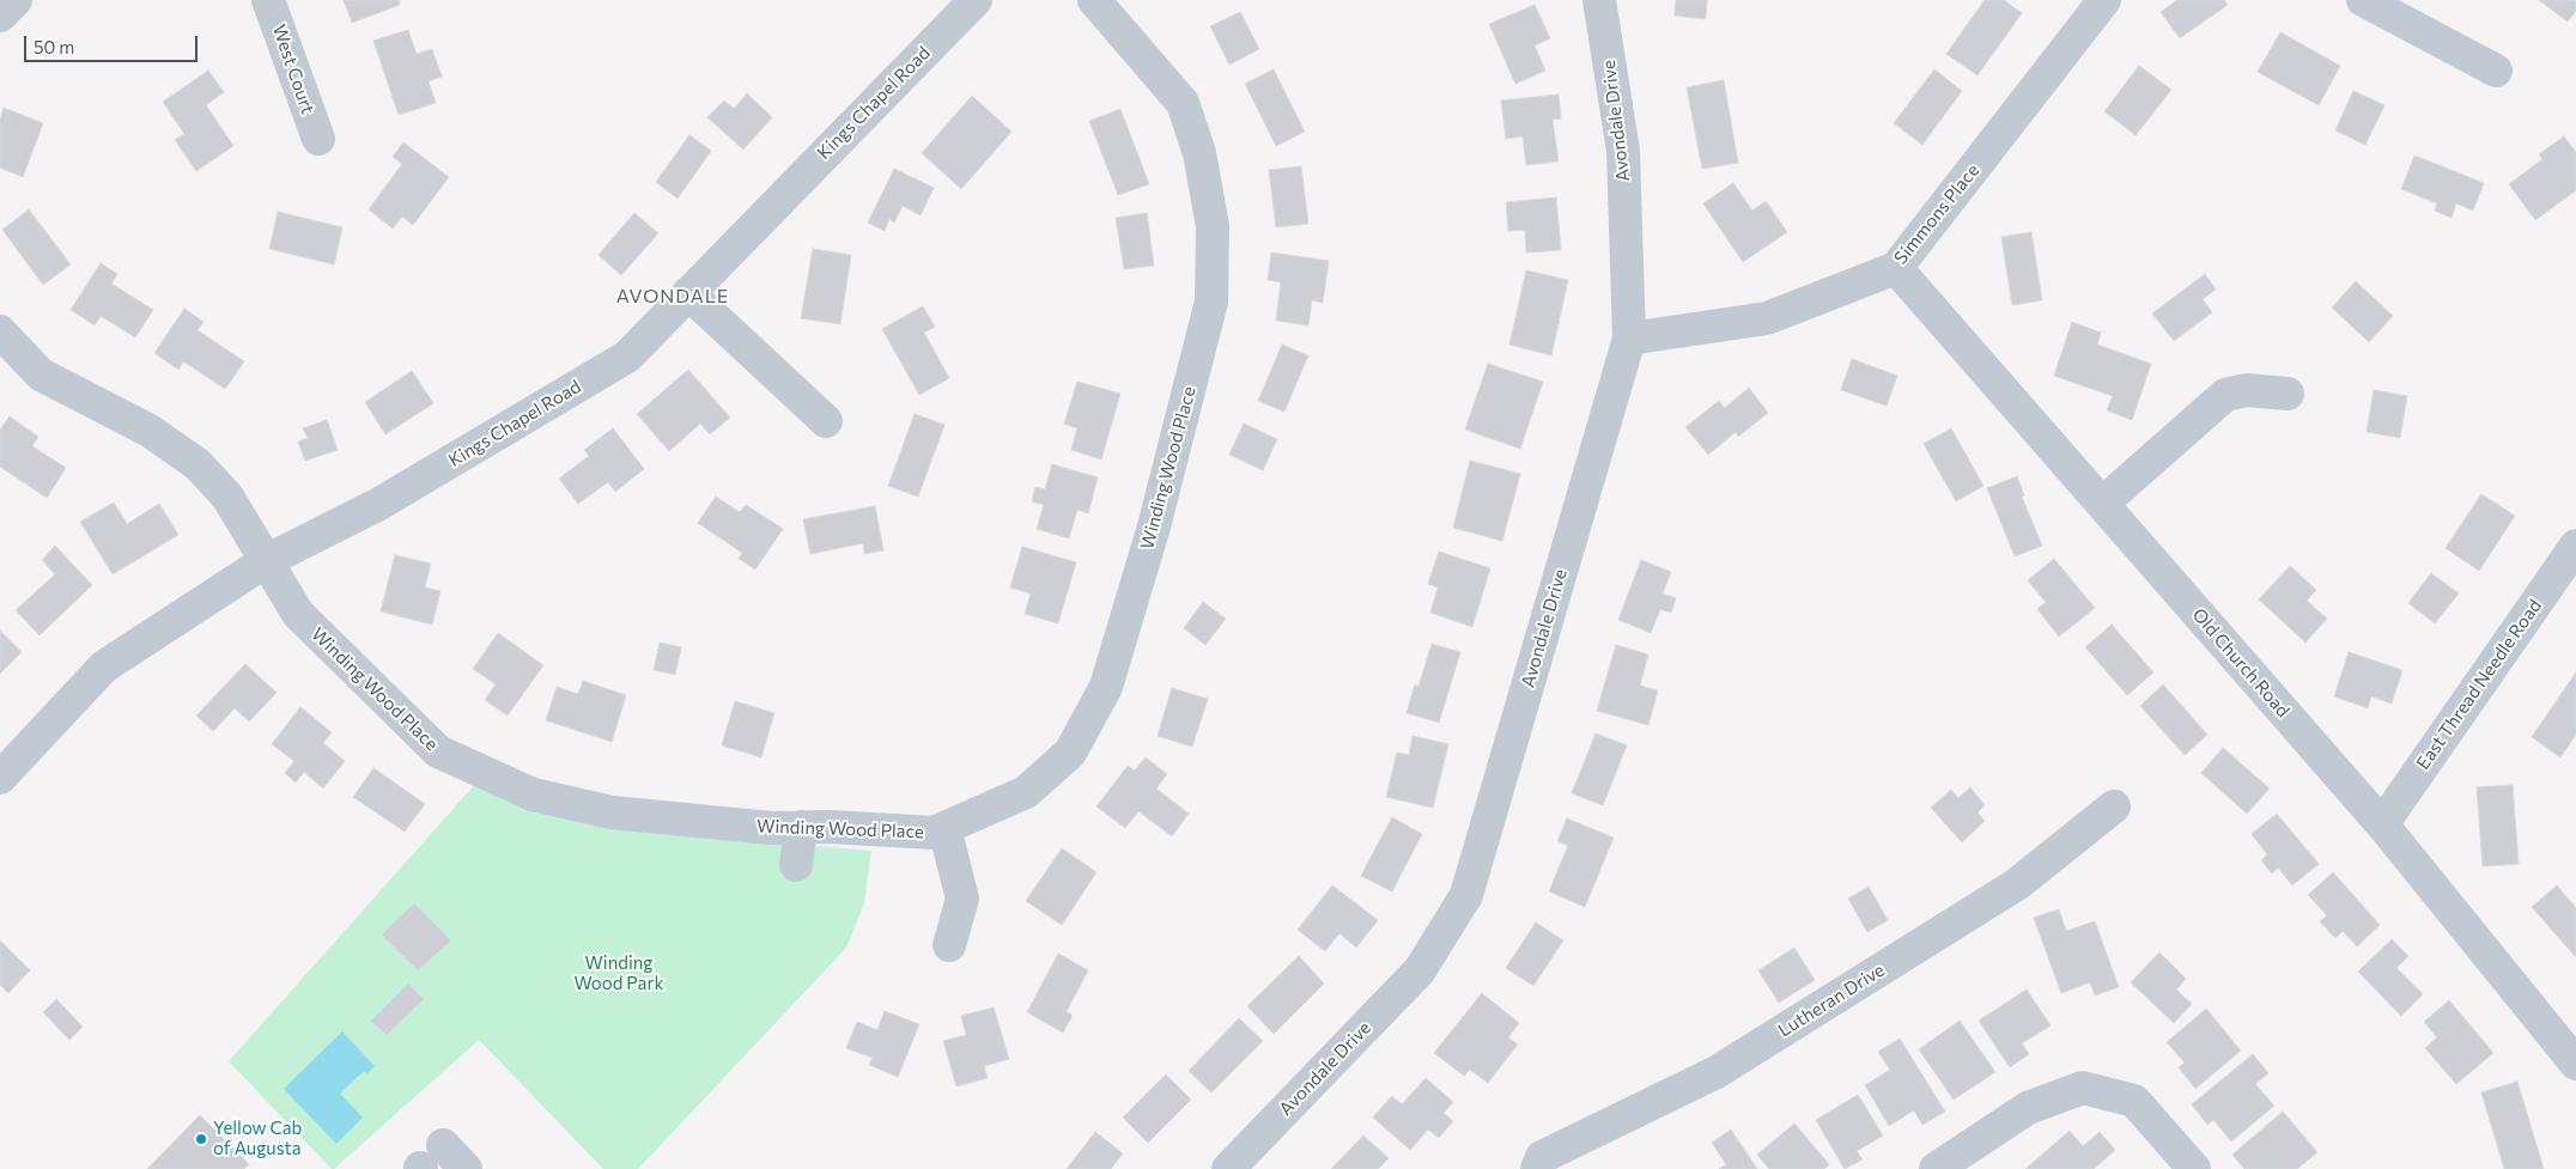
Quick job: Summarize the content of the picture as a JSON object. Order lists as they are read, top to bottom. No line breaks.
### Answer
{"streets":{"street":["West Court","Kings Chapel Road","Avondale Drive","Simmons Place","Winding Wood Place","Old Church Road","East Thread Needle Road","Lutheran Drive"]},"crossings":[["Kings Chapel Road","Winding Wood Place"],["Avondale Drive","Simmons Place"],["Simmons Place","Old Church Road"],["Old Church Road","East Thread Needle Road"]],"districts":["AVONDALE"],"parks":["Winding Wood Park"],"places":["Yellow Cab of Augusta"],"scale_bar":"50 m"}
